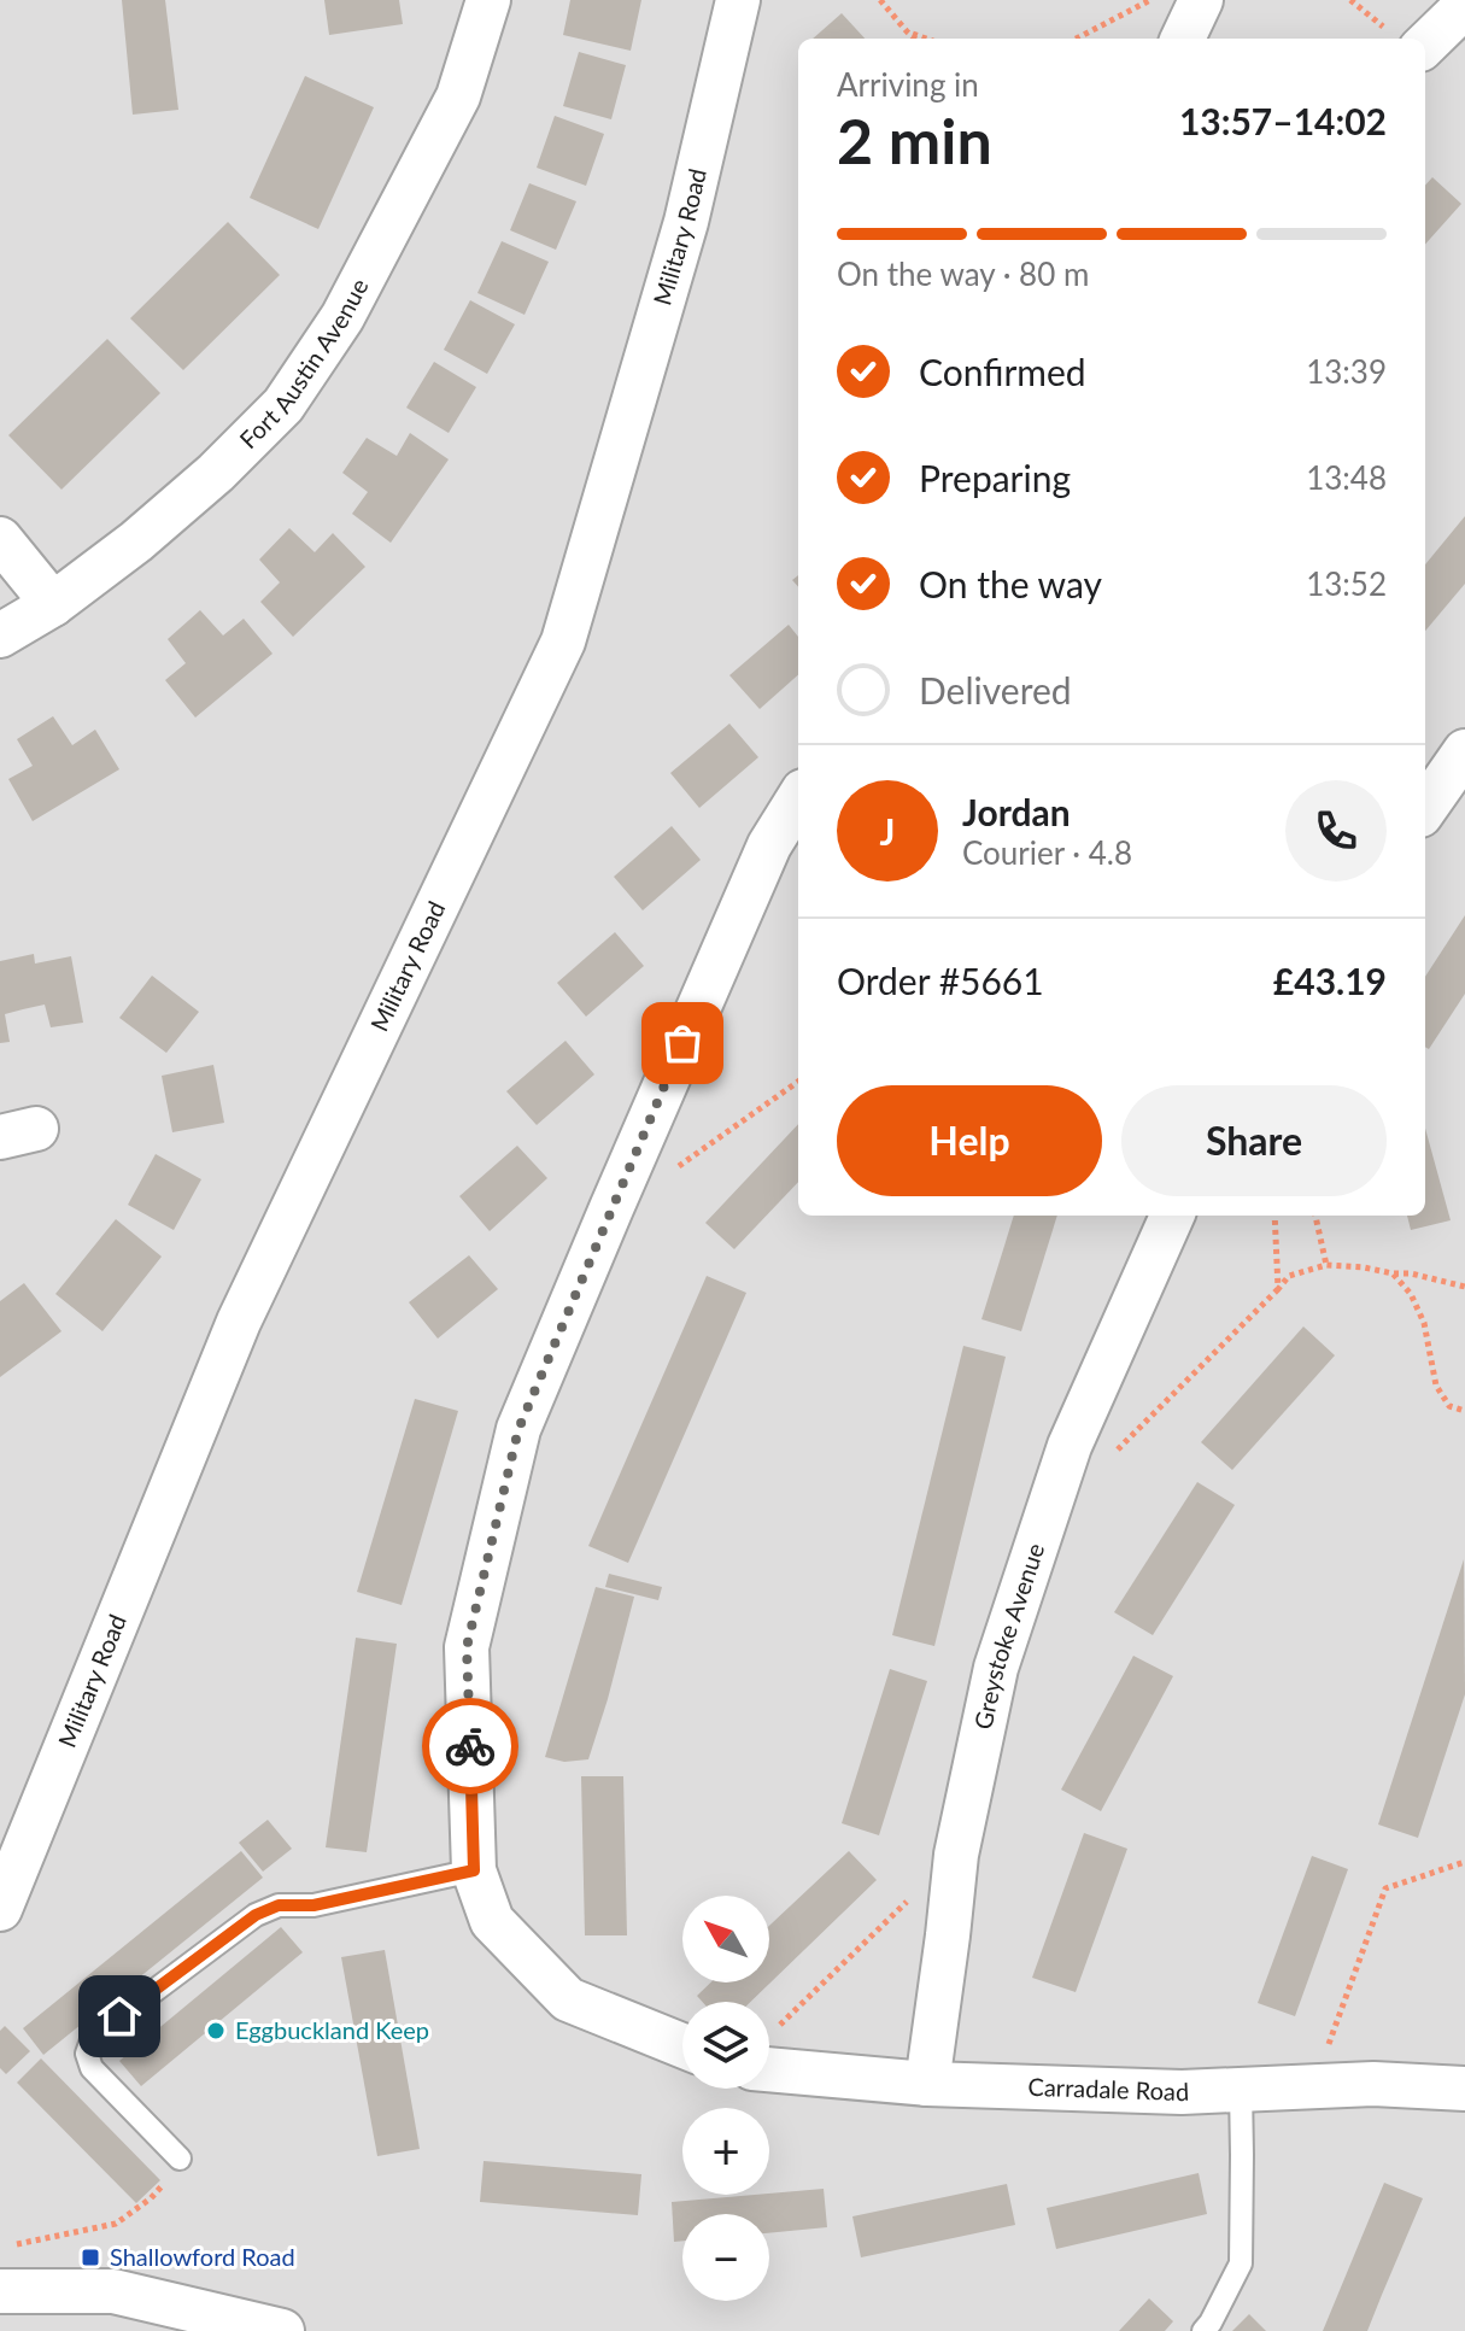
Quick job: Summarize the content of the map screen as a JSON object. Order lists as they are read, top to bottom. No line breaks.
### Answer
{"streets":{"street":["Military Road","Fort Austin Avenue","Greystoke Avenue","Carradale Road"]},"crossings":[["Greystoke Avenue","Carradale Road"]],"places":{"other":["Eggbuckland Keep"],"transit":["Shallowford Road"]},"north":"top left","page":{"heading":["2 min","Arriving in","13:57–14:02"],"panel":["Jordan","Courier · 4.8","Order #5661","£43.19"],"bar":"On the way · 80 m","list":[["Confirmed","13:39"],["Preparing","13:48"],["On the way","13:52"],"Delivered"],"round":"J","buttons":["Help","Share"],"map_buttons":["+","−"]}}
